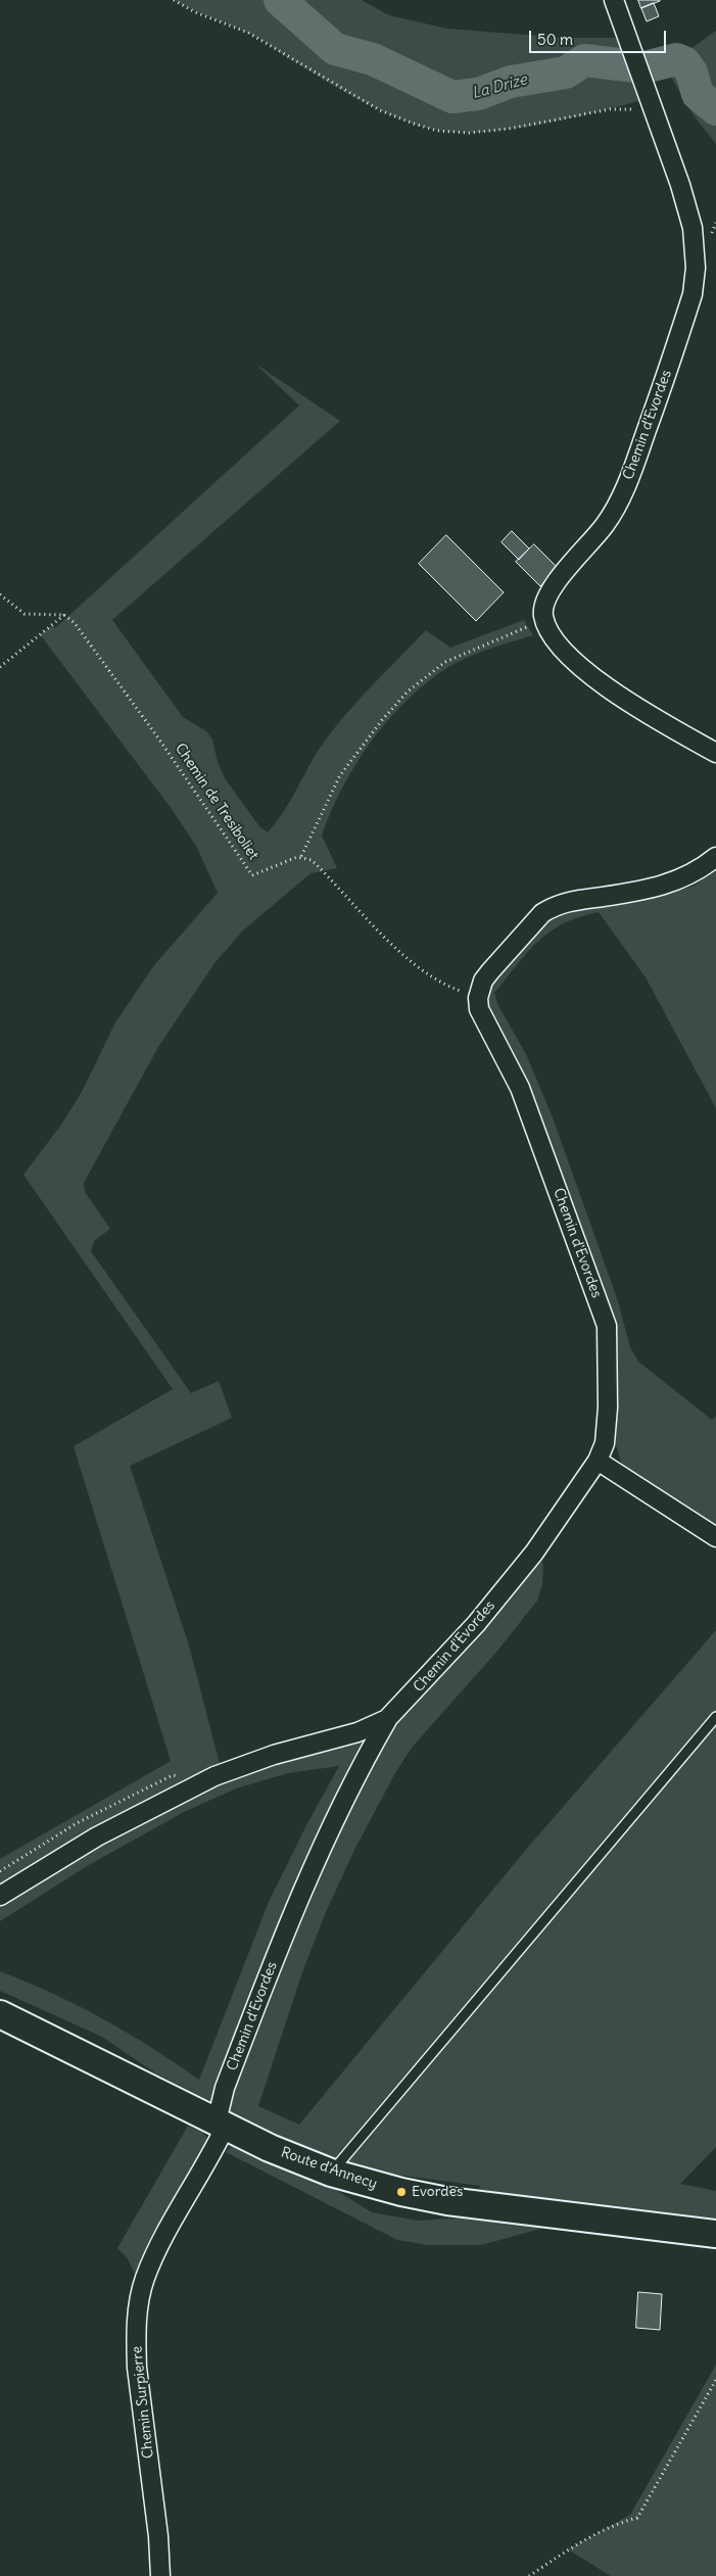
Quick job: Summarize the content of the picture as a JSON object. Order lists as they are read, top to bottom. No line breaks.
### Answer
{"streets":{"main road":["Route d'Annecy"],"street":["Chemin d'Evordes","Chemin Surpierre"],"path":["Chemin de Tresiboliet"]},"crossings":[["Chemin d'Evordes","Route d'Annecy"],["Chemin d'Evordes","Chemin Surpierre"],["Route d'Annecy","Chemin Surpierre"]],"water":["La Drize"],"places":["Evordes"],"scale_bar":"50 m"}
